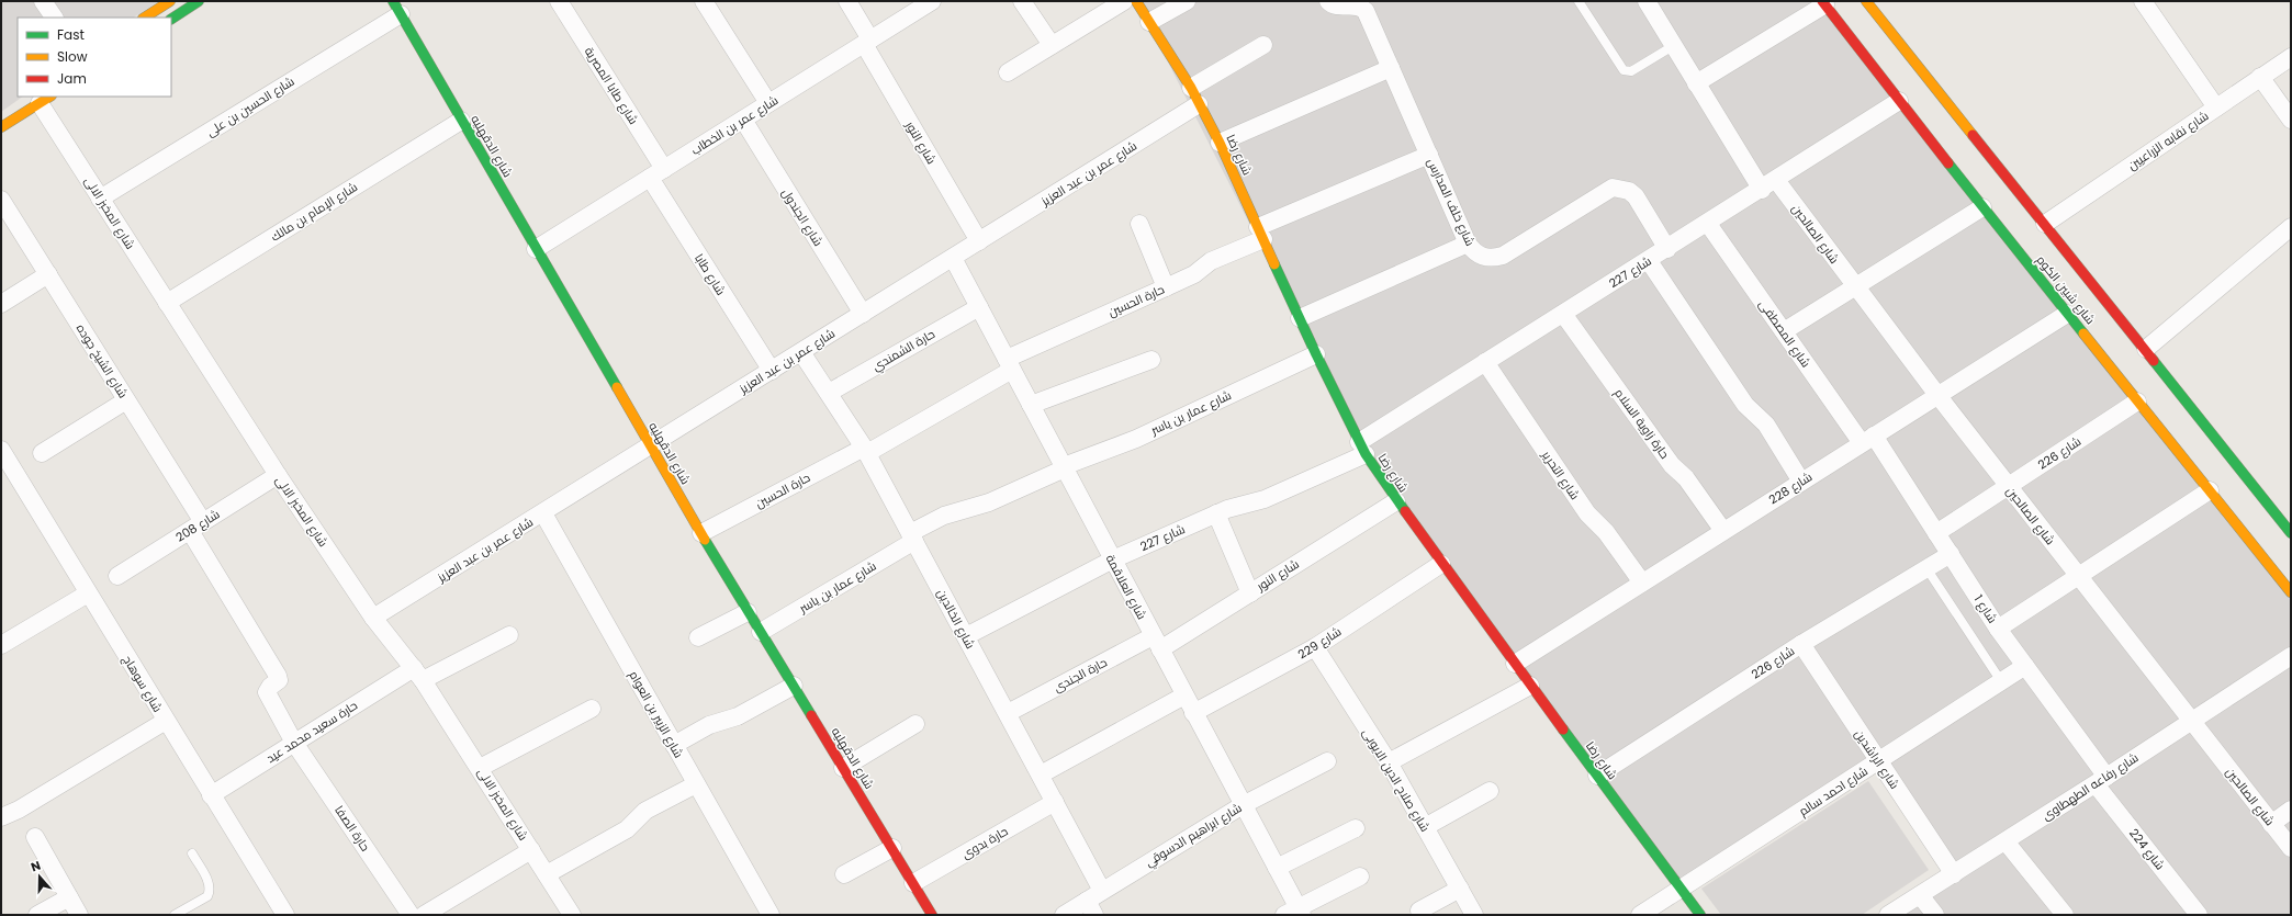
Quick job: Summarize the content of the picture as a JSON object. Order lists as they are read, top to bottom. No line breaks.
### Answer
{"streets":{"street":["شارع طابا المصرية","شارع الحسين بن على","شارع عمر بن الخطاب","شارع نقابه الزراعيين","شارع النور","شارع الدقهليه","شارع رضا","شارع عمر بن عبد العزيز","شارع خلف المدارس","شارع الإمام بن مالك","شارع المخبز الالى","شارع الجندول","شارع الصالحين","شارع 227","شارع طابا","شارع شبين الكوم","حارة الحسين","شارع المصطفى","حارة الشمندي","شارع الشيخ جوده","شارع عمار بن ياسر","حارة زاوية السلام","شارع 226","شارع التحرير","شارع 228","شارع 208","شارع العلاقمة","شارع 1","شارع الخالدين","شارع 229","حارة الجندى","شارع سوهاج","شارع الزبير بن العوام","حارة سعيد محمد عيد","شارع الراشدين","شارع صلاح الدين الايوبى","شارع رفاعه الطهطاوى","شارع احمد سالم","حارة الصفا","شارع ابراهيم الدسوقي","حارة بدوى","شارع 224"]},"crossings":[["شارع طابا المصرية","شارع عمر بن الخطاب"],["شارع طابا المصرية","شارع طابا"],["شارع الحسين بن على","شارع الدقهليه"],["شارع الحسين بن على","شارع المخبز الالى"],["شارع عمر بن الخطاب","شارع النور"],["شارع عمر بن الخطاب","شارع الدقهليه"],["شارع عمر بن الخطاب","شارع الجندول"],["شارع عمر بن الخطاب","شارع طابا"],["شارع نقابه الزراعيين","شارع شبين الكوم"],["شارع النور","شارع رضا"],["شارع النور","شارع عمر بن عبد العزيز"],["شارع النور","شارع العلاقمة"],["شارع النور","حارة الجندى"],["شارع الدقهليه","شارع عمر بن عبد العزيز"],["شارع الدقهليه","شارع الإمام بن مالك"],["شارع الدقهليه","حارة الحسين"],["شارع الدقهليه","شارع عمار بن ياسر"],["شارع الدقهليه","حارة بدوى"],["شارع رضا","شارع عمر بن عبد العزيز"],["شارع رضا","شارع 227"],["شارع رضا","حارة الحسين"],["شارع رضا","شارع عمار بن ياسر"],["شارع رضا","شارع 226"],["شارع رضا","شارع 228"],["شارع رضا","شارع 229"],["شارع رضا","شارع احمد سالم"],["شارع عمر بن عبد العزيز","شارع المخبز الالى"],["شارع عمر بن عبد العزيز","شارع الجندول"],["شارع عمر بن عبد العزيز","شارع طابا"],["شارع عمر بن عبد العزيز","شارع العلاقمة"],["شارع عمر بن عبد العزيز","شارع الخالدين"],["شارع عمر بن عبد العزيز","شارع الزبير بن العوام"],["شارع خلف المدارس","شارع 227"],["شارع خلف المدارس","حارة الحسين"],["شارع الإمام بن مالك","شارع المخبز الالى"],["شارع المخبز الالى","شارع 208"],["شارع المخبز الالى","حارة سعيد محمد عيد"],["شارع الصالحين","شارع 227"],["شارع الصالحين","شارع 226"],["شارع الصالحين","شارع 228"],["شارع الصالحين","شارع رفاعه الطهطاوى"],["شارع 227","شارع شبين الكوم"],["شارع 227","شارع المصطفى"],["شارع 227","حارة زاوية السلام"],["شارع 227","شارع التحرير"],["شارع 227","شارع العلاقمة"],["شارع 227","شارع الخالدين"],["شارع شبين الكوم","شارع 226"],["شارع شبين الكوم","شارع 228"],["حارة الحسين","شارع العلاقمة"],["حارة الحسين","شارع الخالدين"],["شارع المصطفى","شارع 228"],["شارع المصطفى","شارع 1"],["حارة الشمندي","شارع العلاقمة"],["حارة الشمندي","شارع الخالدين"],["شارع الشيخ جوده","شارع 208"],["شارع الشيخ جوده","حارة سعيد محمد عيد"],["شارع الشيخ جوده","حارة الصفا"],["شارع عمار بن ياسر","شارع العلاقمة"],["شارع عمار بن ياسر","شارع الخالدين"],["حارة زاوية السلام","شارع 228"],["شارع 226","شارع 1"],["شارع 226","شارع الراشدين"],["شارع التحرير","شارع 228"],["شارع 228","شارع 1"],["شارع العلاقمة","شارع 229"],["شارع العلاقمة","حارة الجندى"],["شارع العلاقمة","شارع ابراهيم الدسوقي"],["شارع 1","شارع رفاعه الطهطاوى"],["شارع 1","شارع احمد سالم"],["شارع 1","شارع 224"],["شارع الخالدين","حارة الجندى"],["شارع الخالدين","شارع ابراهيم الدسوقي"],["شارع الخالدين","حارة بدوى"],["شارع 229","شارع صلاح الدين الايوبى"],["شارع سوهاج","حارة سعيد محمد عيد"],["حارة سعيد محمد عيد","حارة الصفا"],["شارع الراشدين","شارع رفاعه الطهطاوى"],["شارع الراشدين","شارع احمد سالم"],["شارع رفاعه الطهطاوى","شارع 224"]],"legend":["Fast","Slow","Jam"],"north":"top"}
